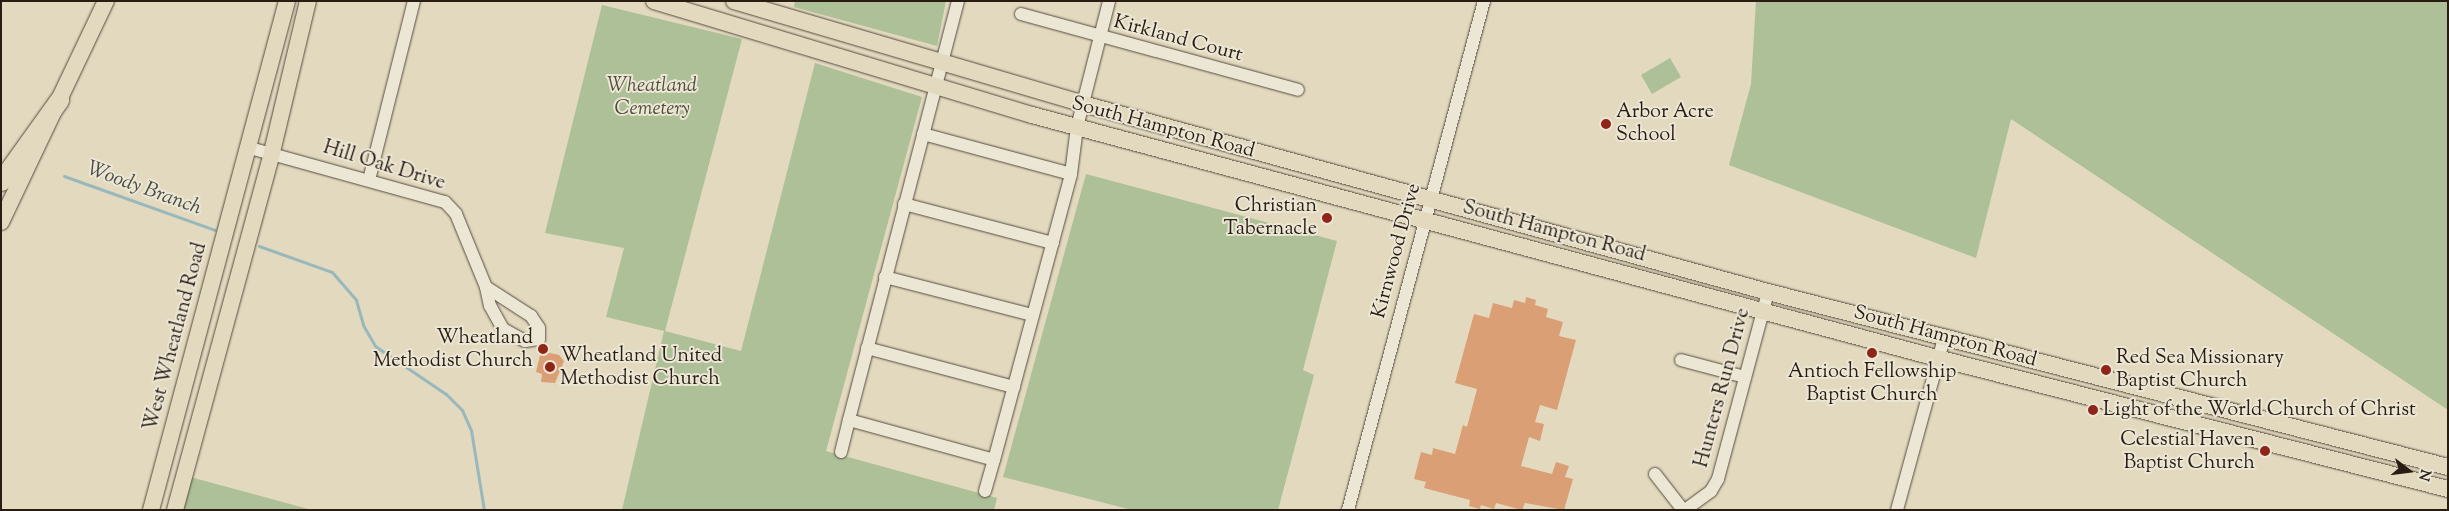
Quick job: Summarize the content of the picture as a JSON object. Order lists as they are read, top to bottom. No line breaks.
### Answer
{"streets":{"main road":["South Hampton Road","West Wheatland Road"],"street":["Kirkland Court","Hill Oak Drive","Kirnwood Drive","Hunters Run Drive"]},"crossings":[["South Hampton Road","Kirnwood Drive"],["South Hampton Road","Hunters Run Drive"],["Hill Oak Drive","West Wheatland Road"]],"water":["Woody Branch"],"parks":["Wheatland Cemetery"],"places":["Arbor Acre School","Christian Tabernacle","Wheatland Methodist Church","Antioch Fellowship Baptist Church","Wheatland United Methodist Church","Red Sea Missionary Baptist Church","Light of the World Church of Christ","Celestial Haven Baptist Church"],"north":"right"}
